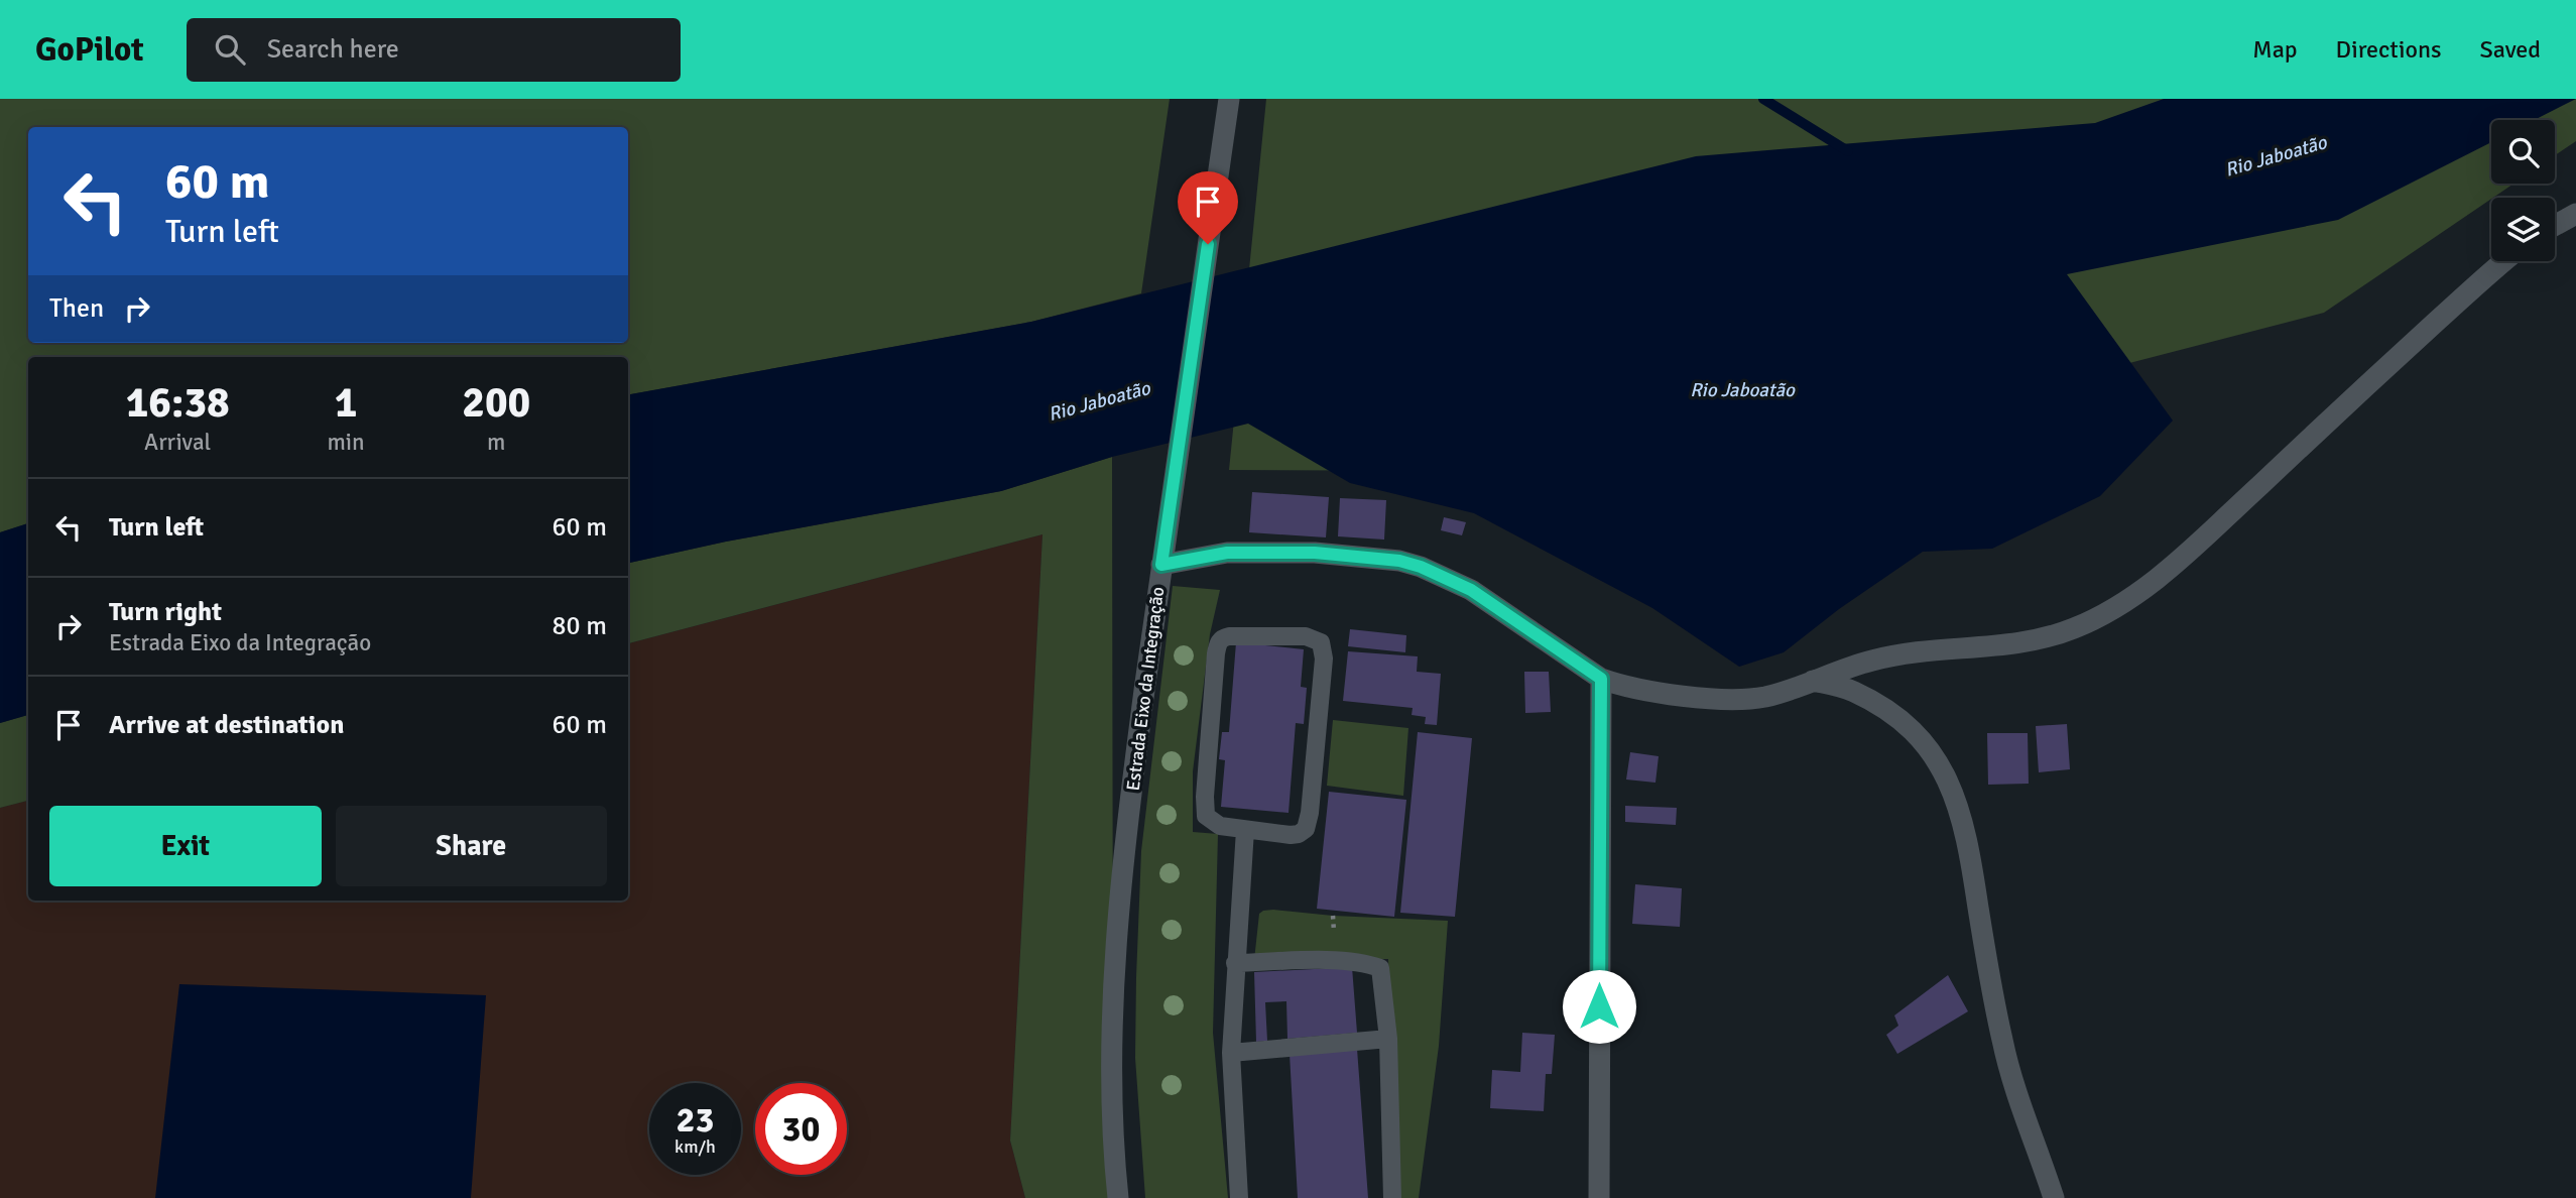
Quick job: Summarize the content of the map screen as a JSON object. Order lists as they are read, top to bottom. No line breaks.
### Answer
{"streets":{"street":["Estrada Eixo da Integração"]},"water":["Rio Jaboatão"],"page":{"header":"GoPilot","search":"Search here","nav":["Map","Directions","Saved"],"turn":["60 m","Turn left"],"then":"Then","eta":["16:38","Arrival","1","min","200","m"],"list":[{"name":"Turn left","value":"60 m"},{"name":"Turn right","note":"Estrada Eixo da Integração","value":"80 m"},{"name":"Arrive at destination","value":"60 m"}],"buttons":["Exit","Share"],"speed":"23 km/h","limit":"30"}}
